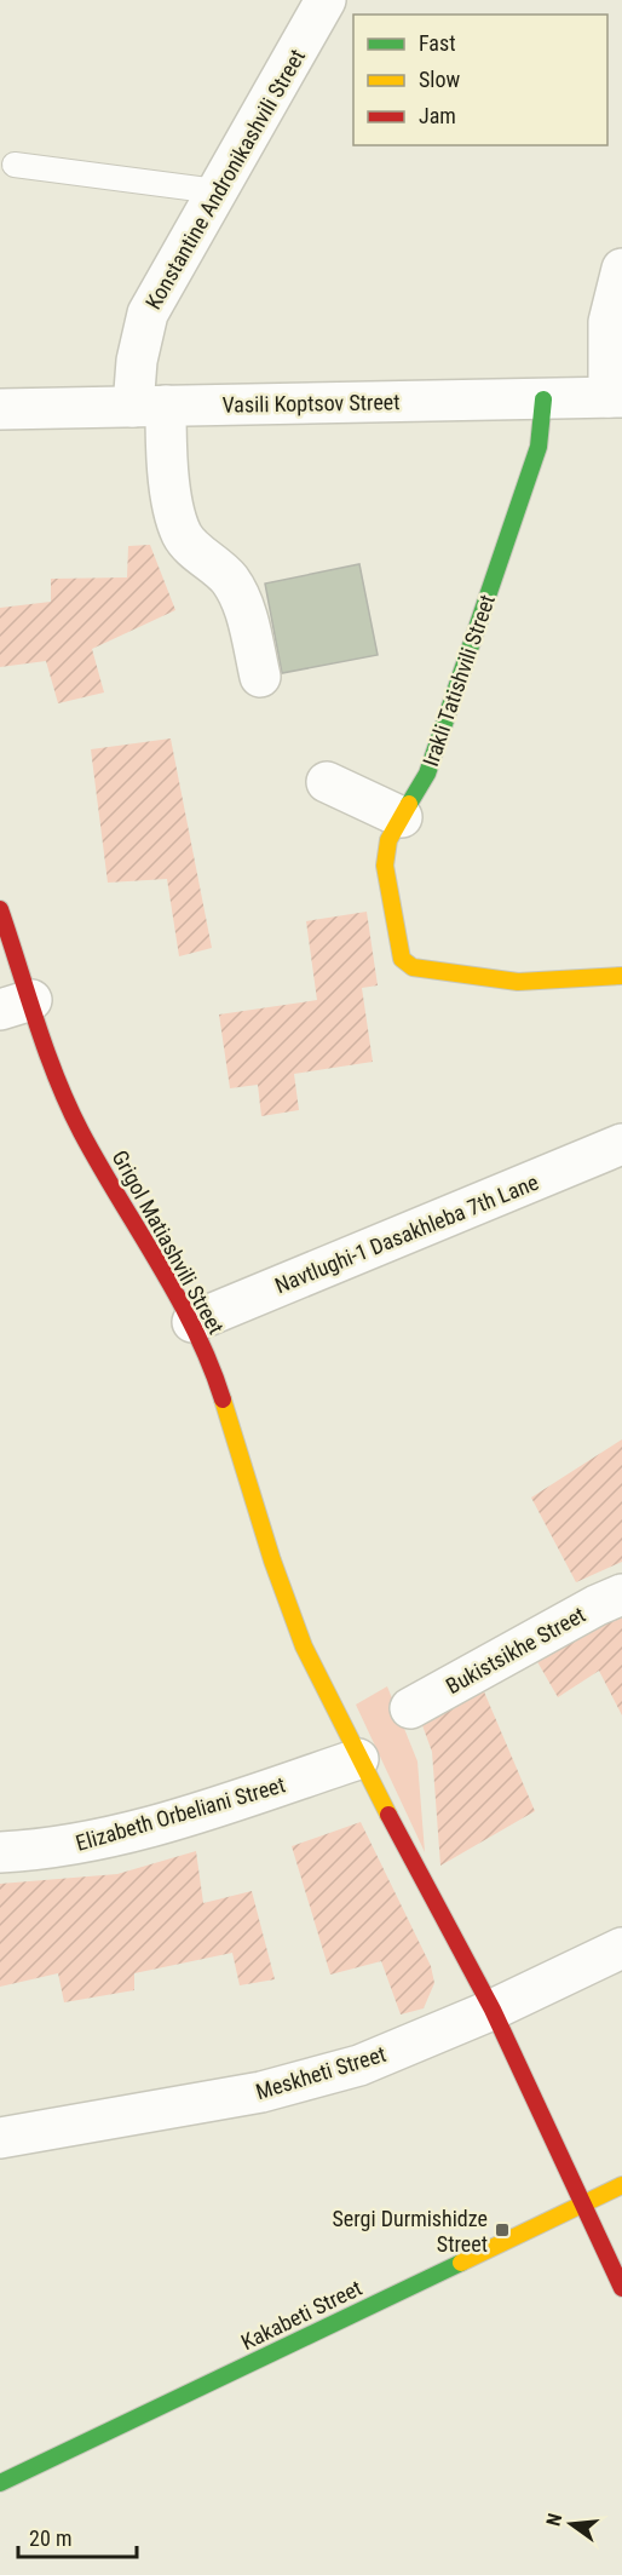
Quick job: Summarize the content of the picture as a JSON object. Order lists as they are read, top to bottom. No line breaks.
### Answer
{"streets":{"street":["Konstantine Andronikashvili Street","Vasili Koptsov Street","Irakli Tatishvili Street","Navtlughi-1 Dasakhleba 7th Lane","Grigol Matiashvili Street","Bukistsikhe Street","Elizabeth Orbeliani Street","Meskheti Street","Kakabeti Street"]},"crossings":[["Konstantine Andronikashvili Street","Vasili Koptsov Street"],["Vasili Koptsov Street","Irakli Tatishvili Street"],["Navtlughi-1 Dasakhleba 7th Lane","Grigol Matiashvili Street"],["Grigol Matiashvili Street","Elizabeth Orbeliani Street"]],"places":{"transit":["Sergi Durmishidze Street"]},"legend":["Fast","Slow","Jam"],"scale_bar":"20 m","north":"left"}
